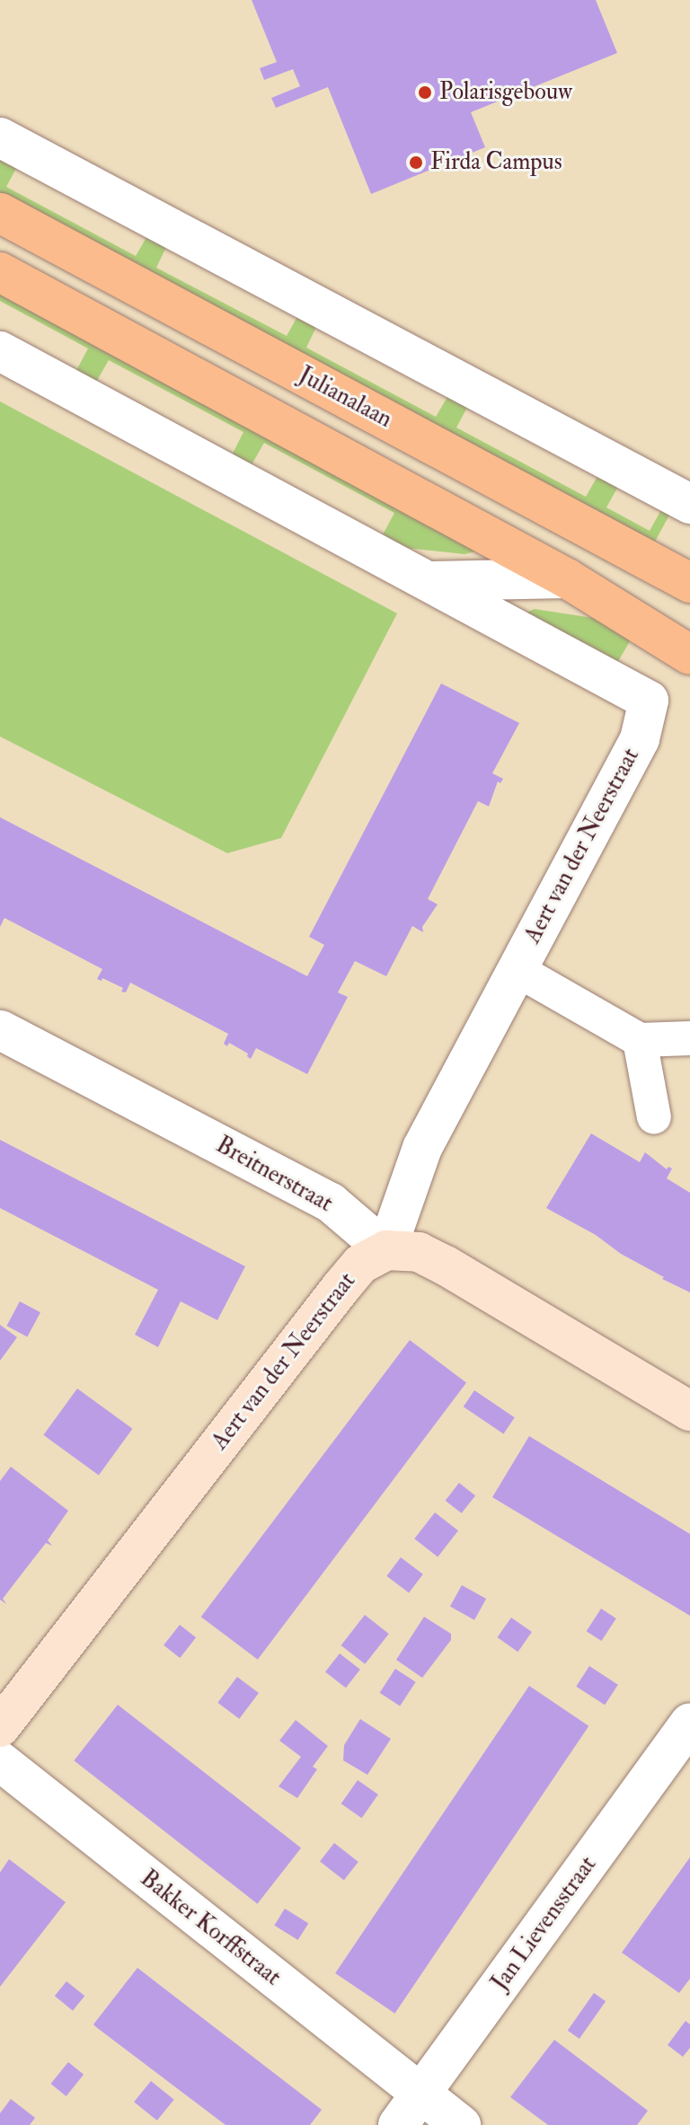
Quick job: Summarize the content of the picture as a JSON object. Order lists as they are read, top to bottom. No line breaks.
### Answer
{"streets":{"main road":["Julianalaan"],"street":["Aert van der Neerstraat","Breitnerstraat","Jan Lievensstraat","Bakker Korffstraat"]},"crossings":[["Aert van der Neerstraat","Breitnerstraat"],["Jan Lievensstraat","Bakker Korffstraat"]],"places":["Polarisgebouw","Firda Campus"]}
